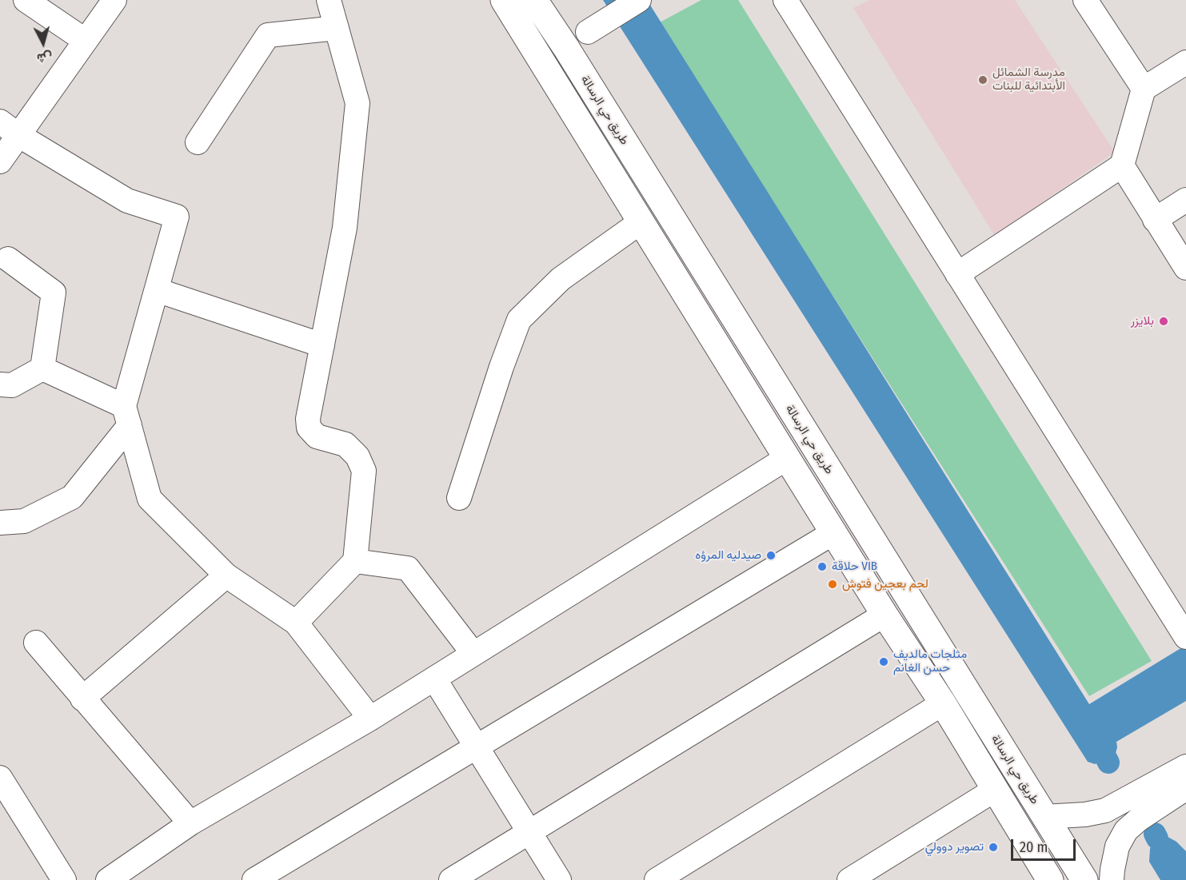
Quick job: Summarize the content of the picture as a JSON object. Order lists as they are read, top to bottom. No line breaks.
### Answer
{"streets":{"main road":["طريق حي الرسالة"]},"places":["مدرسة الشمائل الأبتدائية للبنات","بلايزر","صيدليه المرؤه","حلاقة VIB","لحم بعجين فتوش","مثلجات مالديف حسن الغانم","تصوير دوولي"],"scale_bar":"20 m","north":"bottom"}
